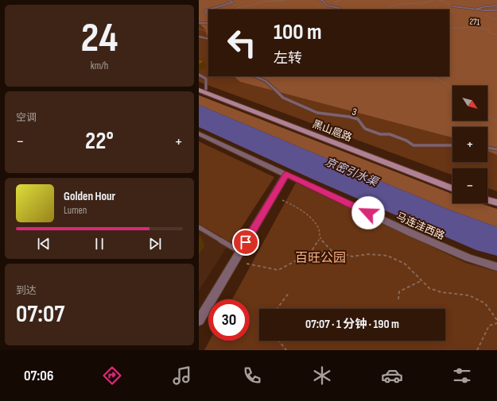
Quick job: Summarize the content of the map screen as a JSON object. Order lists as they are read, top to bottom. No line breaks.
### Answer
{"streets":{"main road":["黑山扈路"],"street":["马连洼西路"],"lane":["3"],"path":["271"]},"water":["京密引水渠"],"parks":["百旺公园"],"north":"bottom right","page":{"tile":[["24","km/h"],"空调",["到达","07:07"]],"turn":["100 m","左转"],"map_buttons":["+","−"],"heat":["−","22°","+"],"song":["Golden Hour","Lumen"],"limit":"30","trip":"07:07 · 1 分钟 · 190 m","tabs":"07:06"}}
